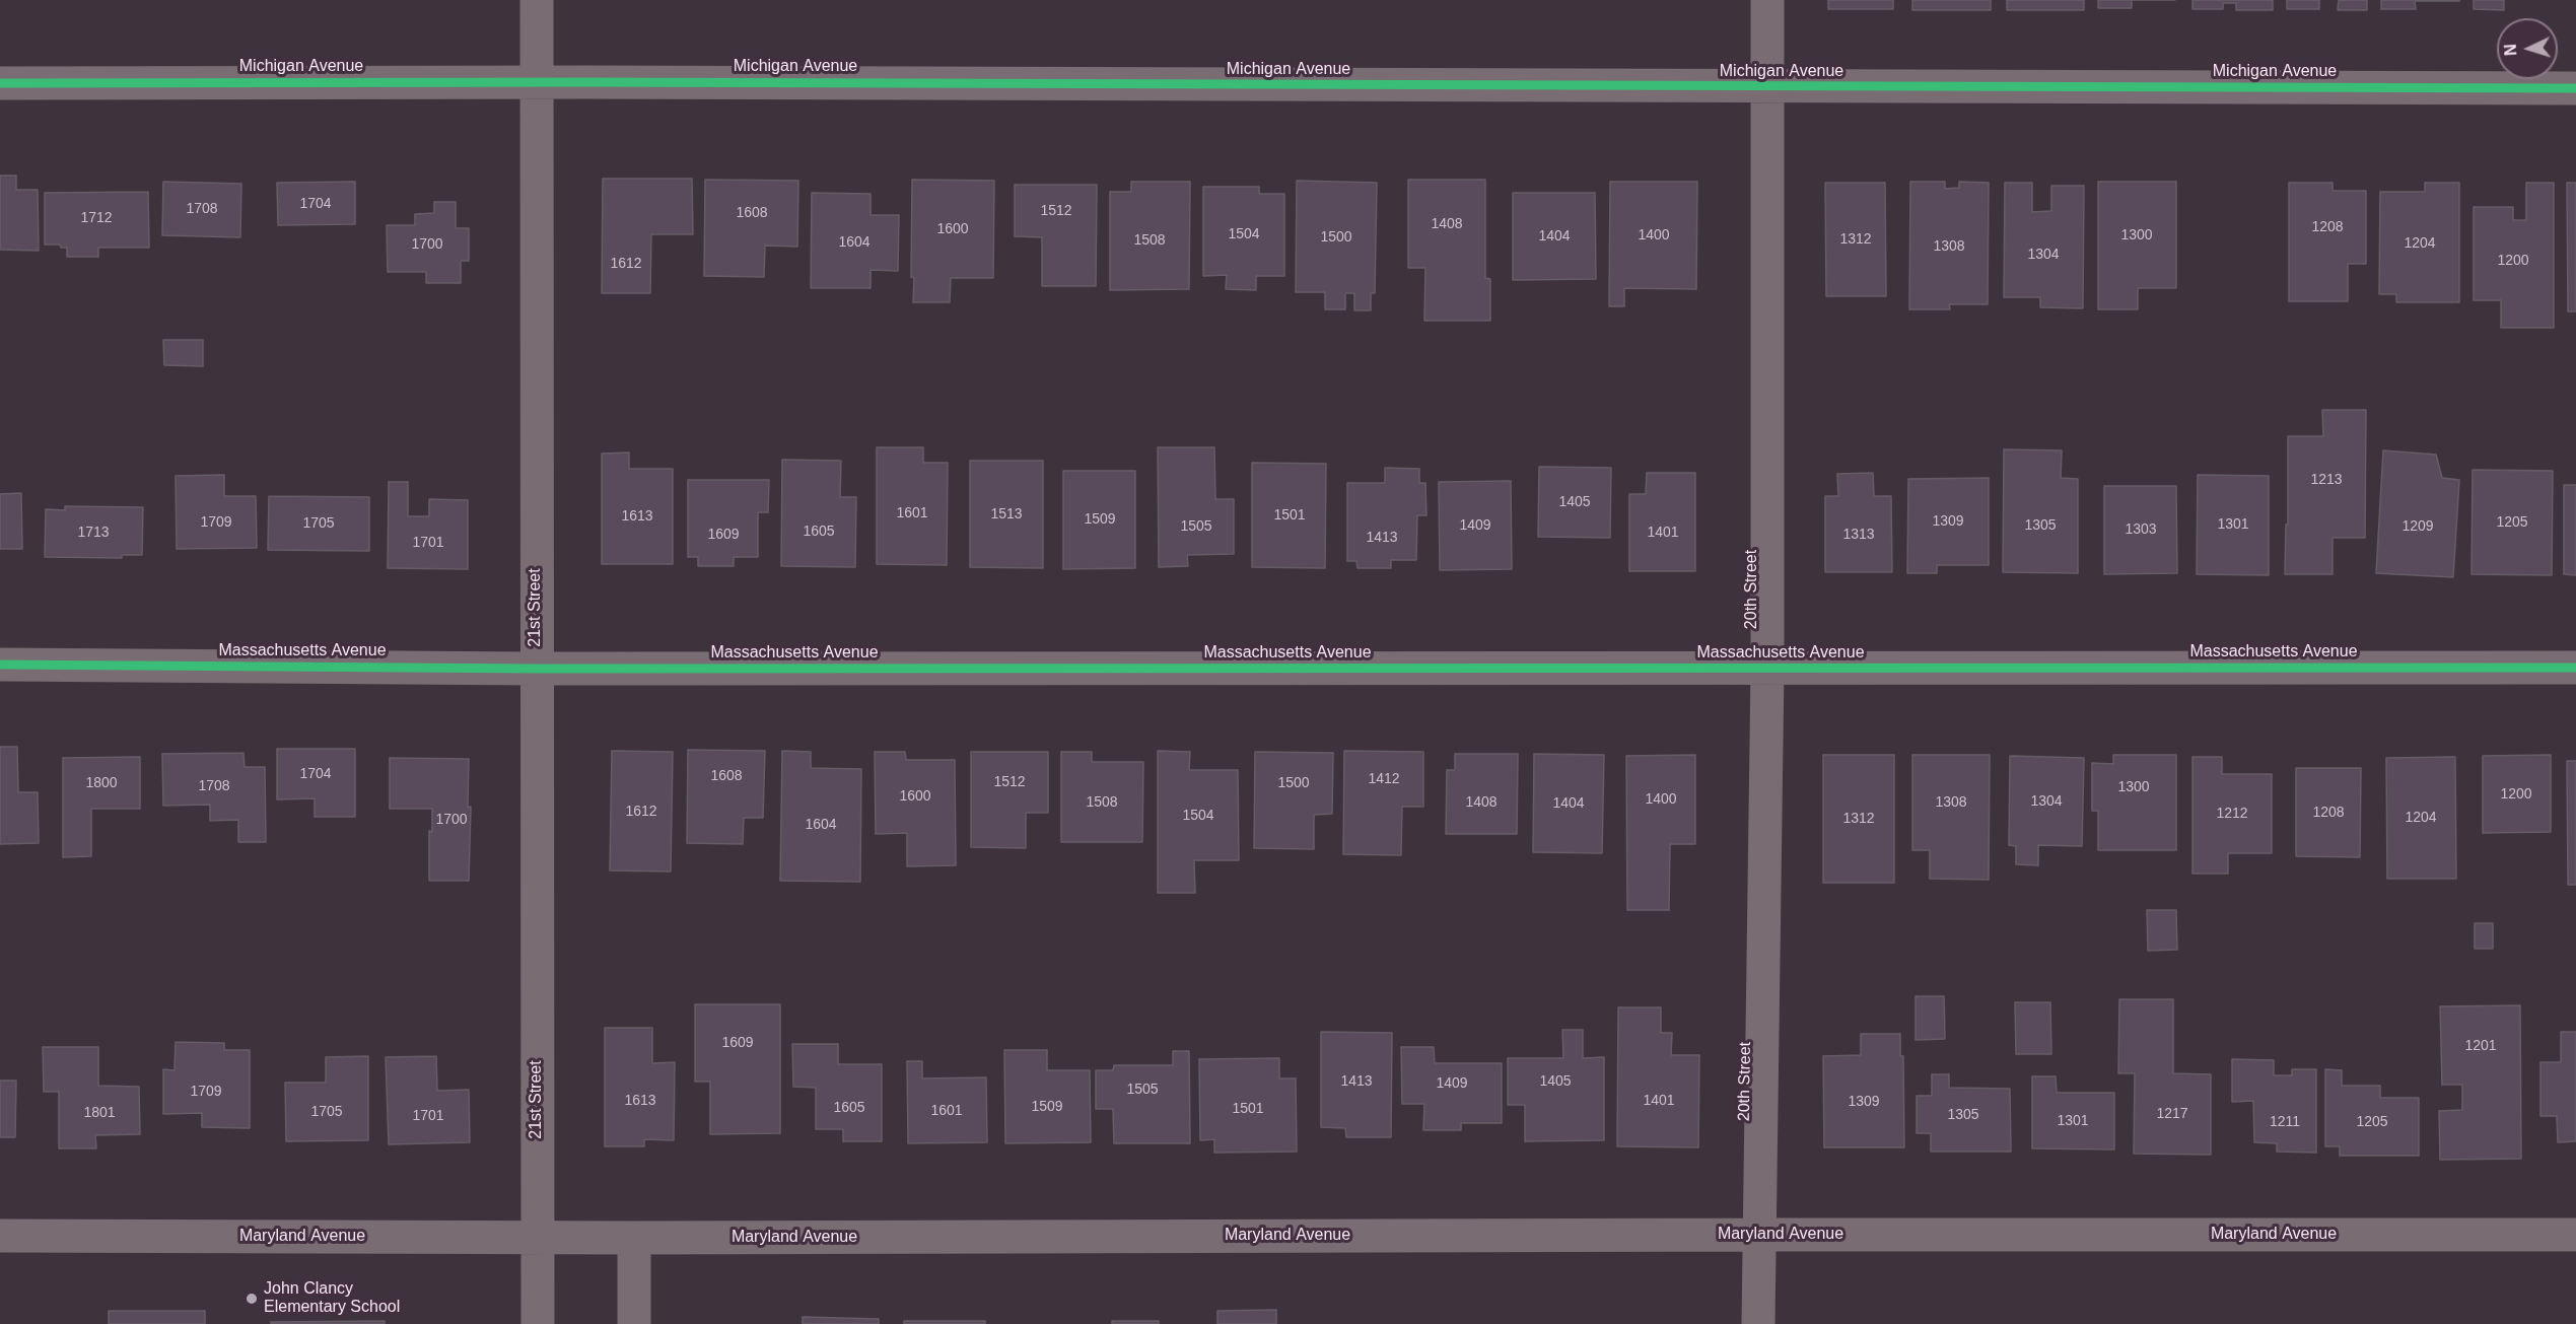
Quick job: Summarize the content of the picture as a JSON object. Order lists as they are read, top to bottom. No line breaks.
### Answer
{"streets":{"street":["Michigan Avenue","20th Street","21st Street","Massachusetts Avenue","Maryland Avenue"]},"crossings":[["Michigan Avenue","20th Street"],["Michigan Avenue","21st Street"],["20th Street","Massachusetts Avenue"],["20th Street","Maryland Avenue"],["21st Street","Massachusetts Avenue"],["21st Street","Maryland Avenue"]],"places":["John Clancy Elementary School"],"house_numbers":["1704","1708","1512","1608","1712","1408","1208","1600","1504","1400","1300","1404","1500","1312","1508","1604","1204","1700","1308","1304","1200","1612","1213","1405","1601","1513","1501","1613","1509","1309","1709","1205","1705","1301","1409","1305","1505","1209","1303","1605","1713","1401","1609","1313","1413","1701","1704","1608","1412","1512","1800","1500","1708","1300","1200","1600","1400","1304","1508","1408","1308","1404","1612","1208","1212","1504","1204","1312","1700","1604","1609","1201","1413","1405","1409","1505","1709","1613","1401","1309","1509","1605","1501","1601","1705","1801","1217","1305","1701","1301","1211","1205"],"north":"left"}
